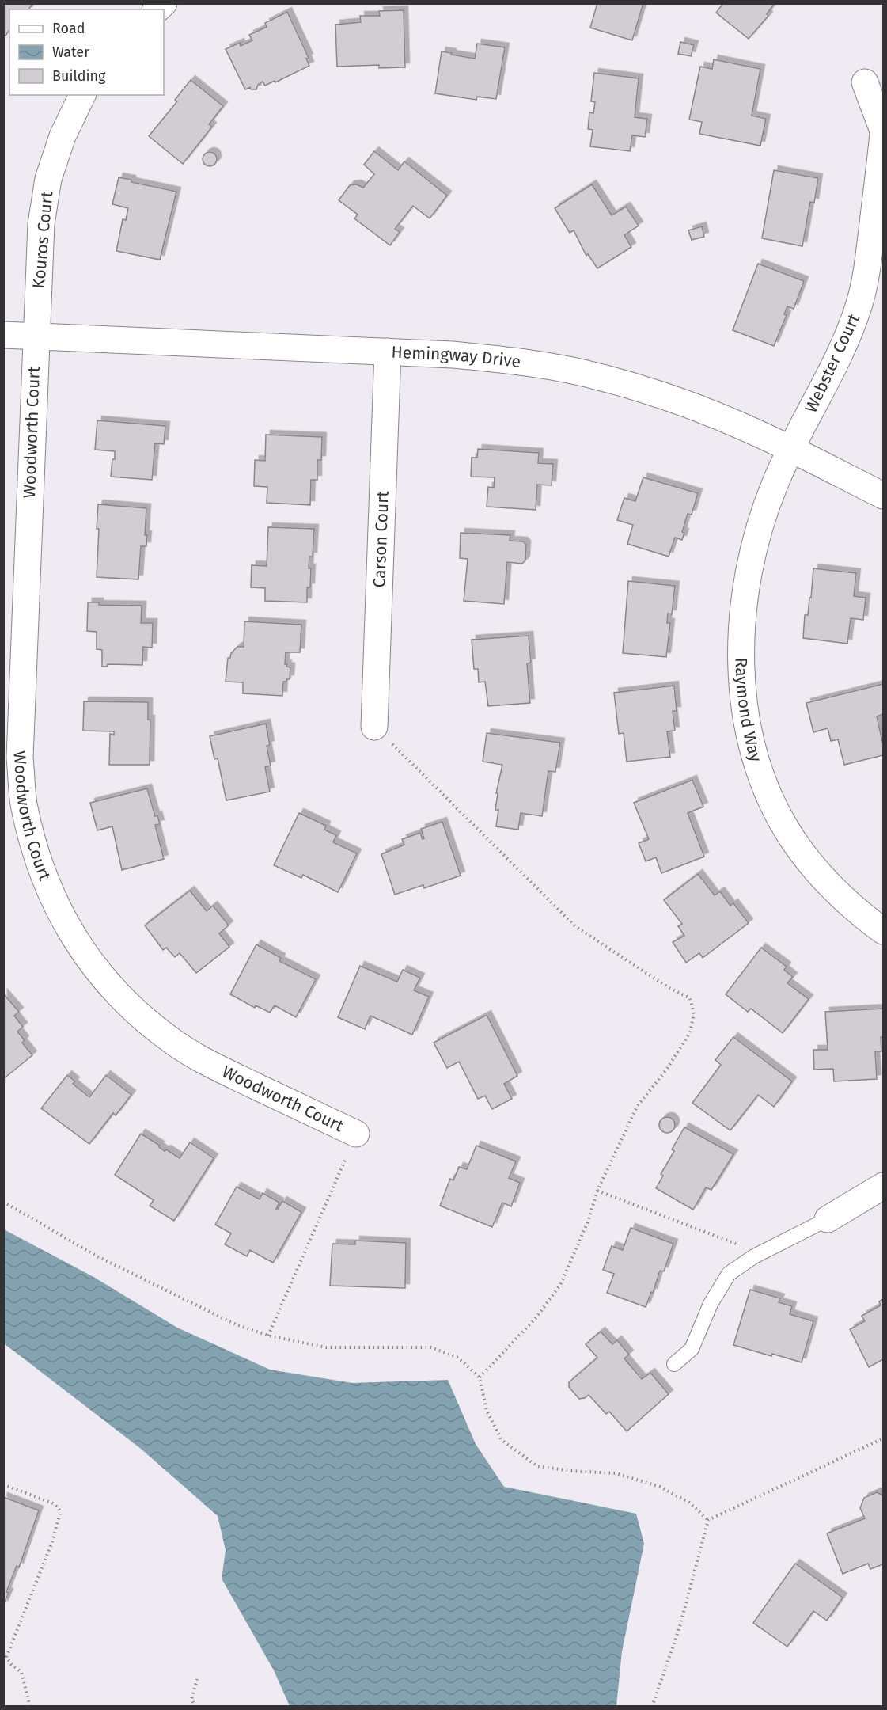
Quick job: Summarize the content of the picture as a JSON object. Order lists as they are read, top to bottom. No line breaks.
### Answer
{"streets":{"street":["Kouros Court","Hemingway Drive","Webster Court","Woodworth Court","Carson Court","Raymond Way"]},"crossings":[["Kouros Court","Hemingway Drive"],["Kouros Court","Woodworth Court"],["Hemingway Drive","Webster Court"],["Hemingway Drive","Woodworth Court"],["Hemingway Drive","Carson Court"],["Hemingway Drive","Raymond Way"],["Webster Court","Raymond Way"]],"legend":["Road","Water","Building"]}
